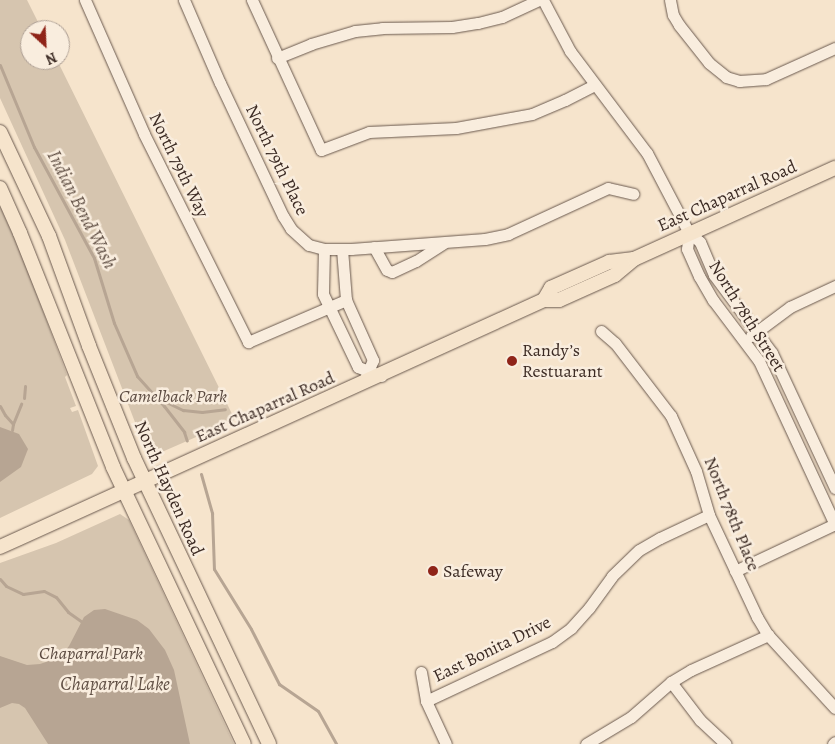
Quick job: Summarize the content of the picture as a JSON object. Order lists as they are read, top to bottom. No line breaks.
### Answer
{"streets":{"main road":["East Chaparral Road","North Hayden Road"],"street":["North 79th Place","North 79th Way","North 78th Street","North 78th Place","East Bonita Drive"]},"crossings":[["East Chaparral Road","North 78th Street"],["East Chaparral Road","North Hayden Road"],["North 78th Place","East Bonita Drive"]],"water":["Indian Bend Wash","Chaparral Lake"],"parks":["Camelback Park","Chaparral Park"],"places":["Randy’s Restuarant","Safeway"],"north":"bottom right"}
